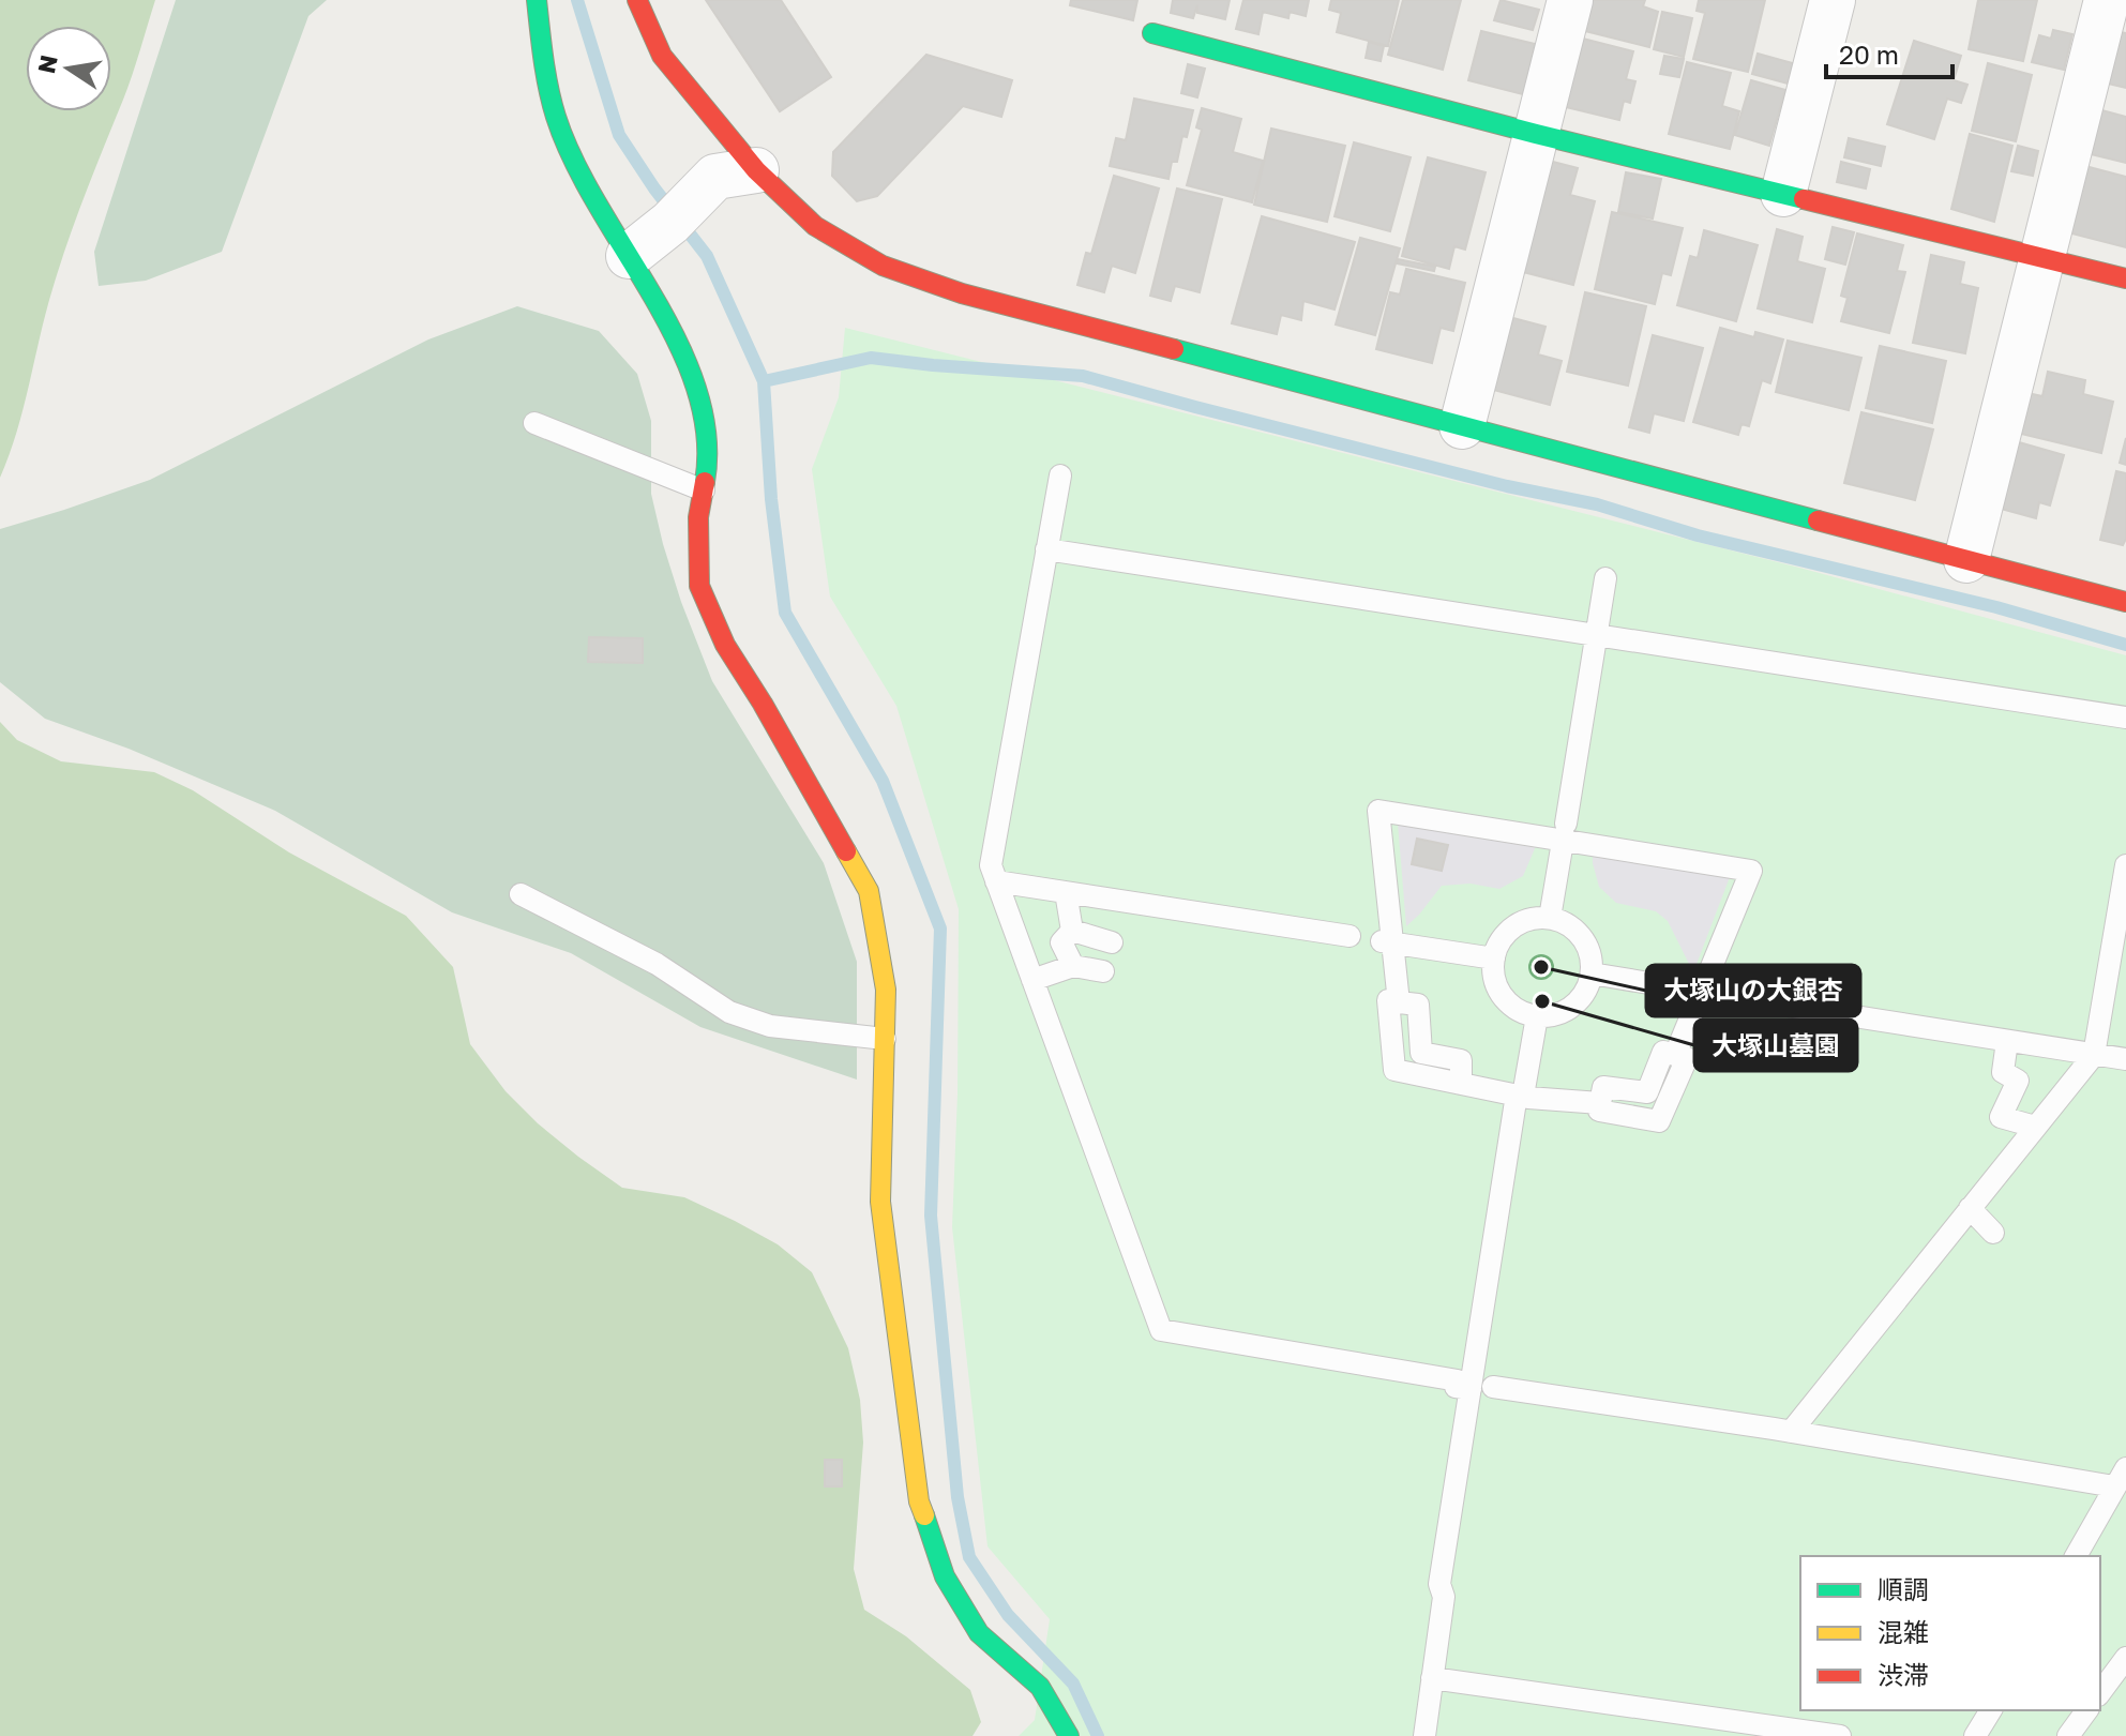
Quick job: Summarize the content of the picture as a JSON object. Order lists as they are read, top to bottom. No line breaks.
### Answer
{"places":["大塚山の大銀杏","大塚山墓園"],"legend":["順調","混雑","渋滞"],"scale_bar":"20 m","north":"left"}
